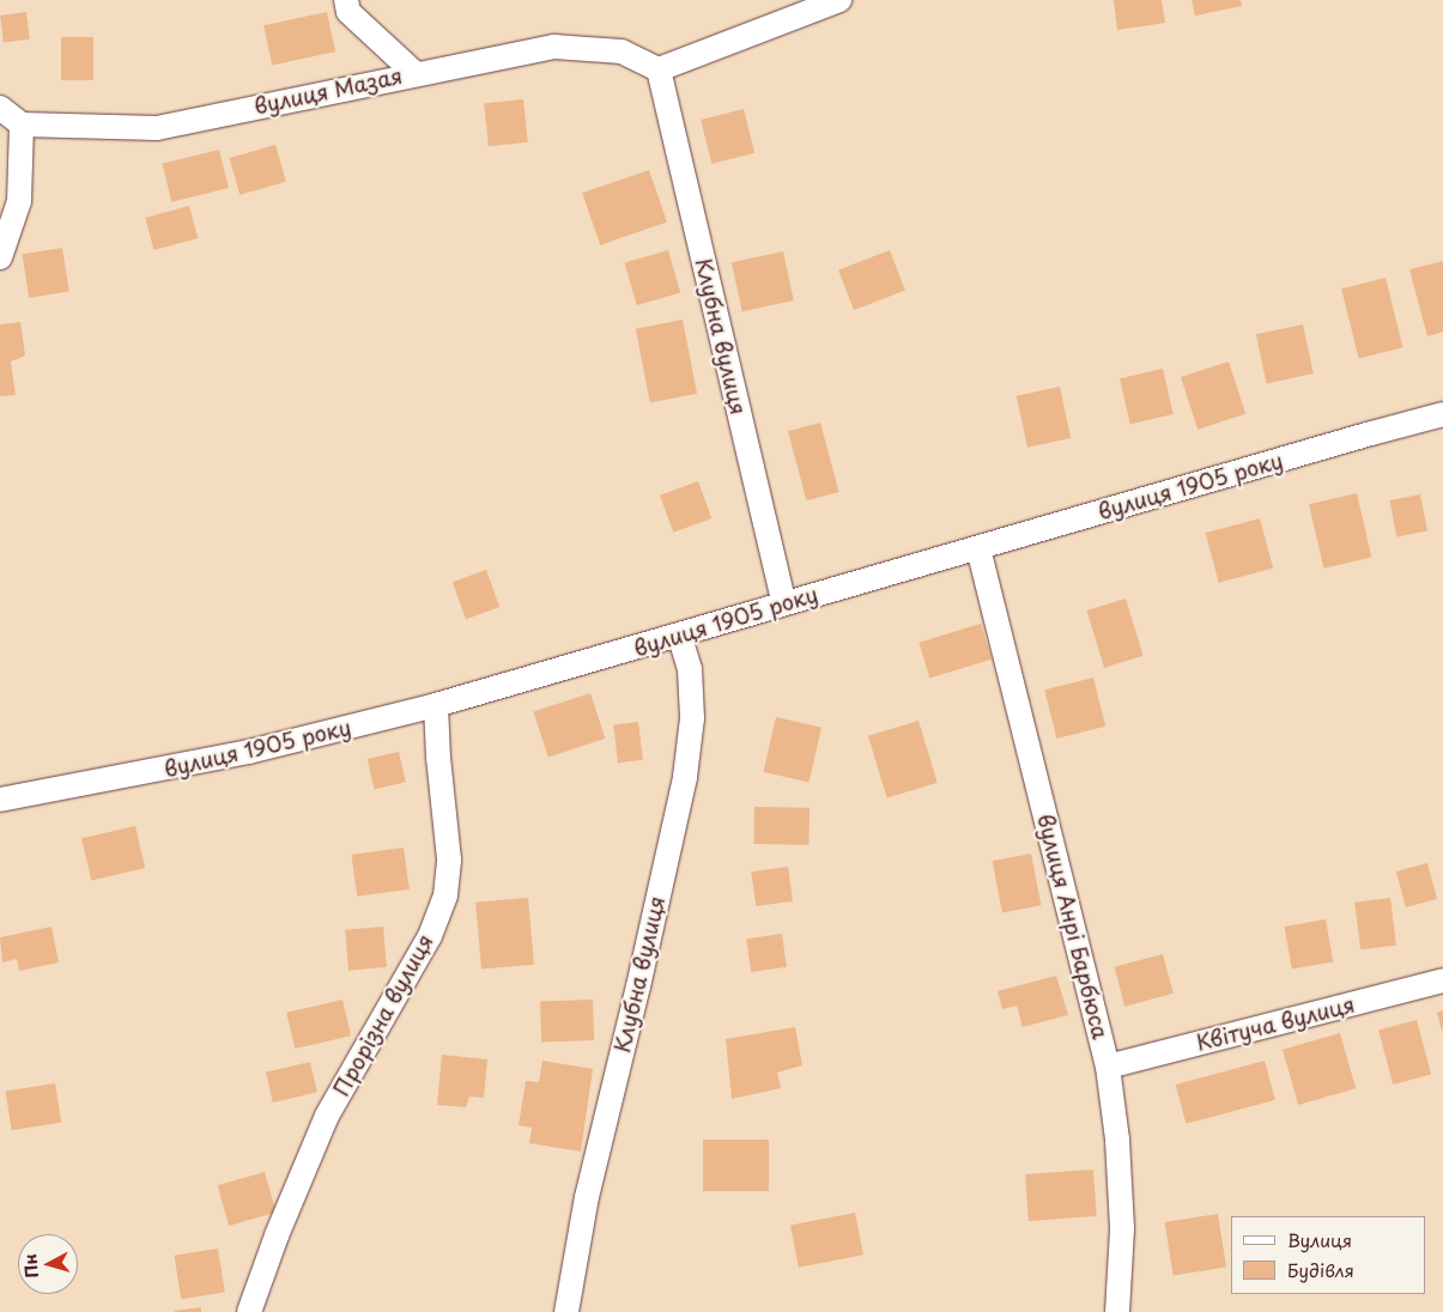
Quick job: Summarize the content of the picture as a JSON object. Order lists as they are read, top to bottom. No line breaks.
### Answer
{"streets":{"street":["вулиця Мазая","Клубна вулиця","вулиця 1905 року","вулиця Анрі Барбюса","Прорізна вулиця","Квітуча вулиця"]},"crossings":[["вулиця Мазая","Клубна вулиця"],["Клубна вулиця","вулиця 1905 року"],["вулиця 1905 року","вулиця Анрі Барбюса"],["вулиця 1905 року","Прорізна вулиця"],["вулиця Анрі Барбюса","Квітуча вулиця"]],"legend":["Вулиця","Будівля"],"north":"left"}
